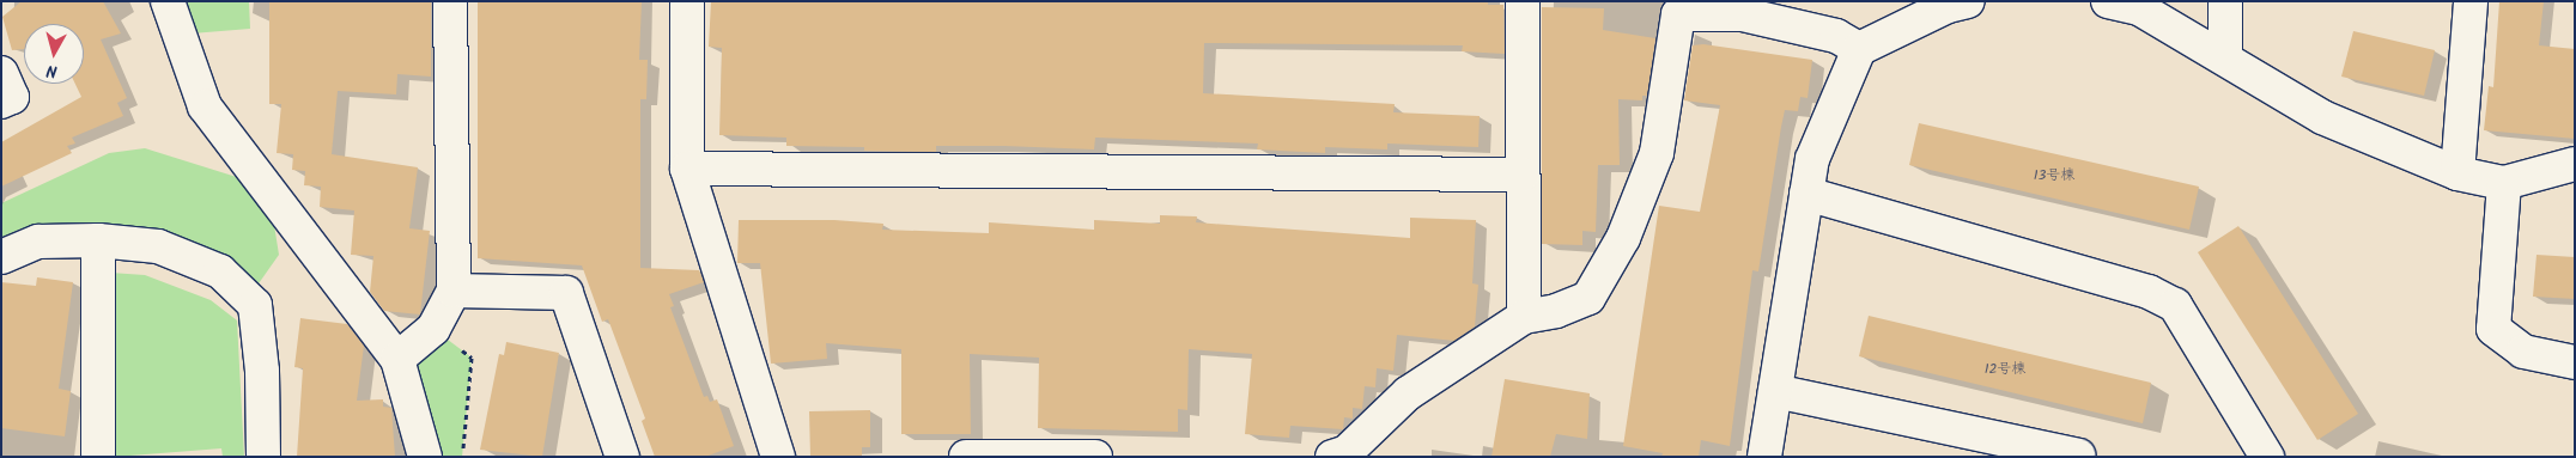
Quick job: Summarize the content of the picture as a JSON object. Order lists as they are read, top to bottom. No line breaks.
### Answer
{"house_numbers":["13号棟","12号棟"],"north":"bottom"}
